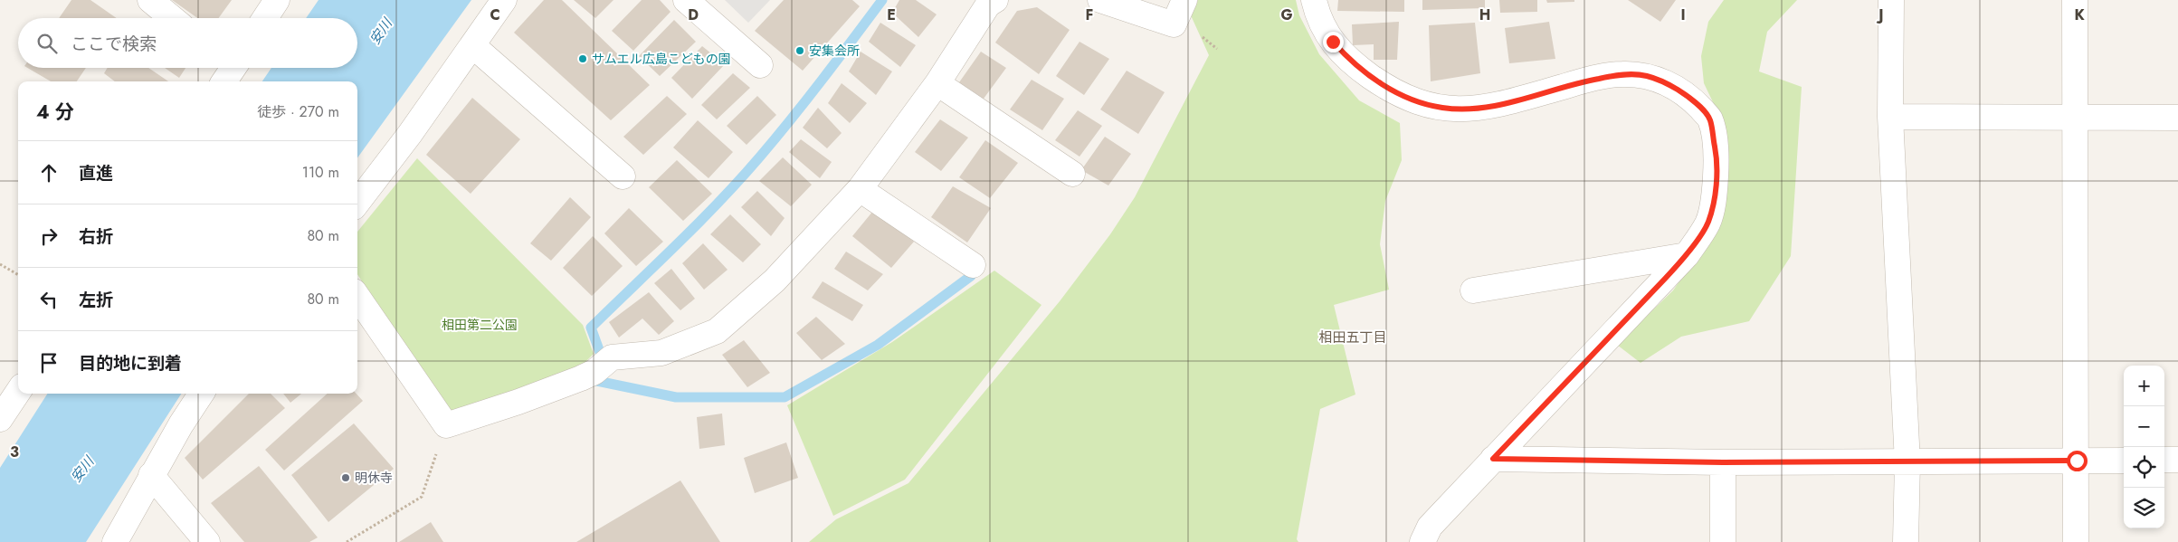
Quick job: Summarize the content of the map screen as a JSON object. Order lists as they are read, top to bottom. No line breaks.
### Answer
{"districts":["相田五丁目"],"water":["安川"],"parks":["相田第二公園"],"places":["安集会所","サムエル広島こどもの園","明休寺"],"page":{"search":"ここで検索","heading":["4 分","徒歩 · 270 m"],"list":[["直進","110 m"],["右折","80 m"],["左折","80 m"],"目的地に到着"],"map_buttons":["+","−"]},"grid":{"columns":["C","D","E","F","G","H","I","J","K"],"rows":["3"]}}
